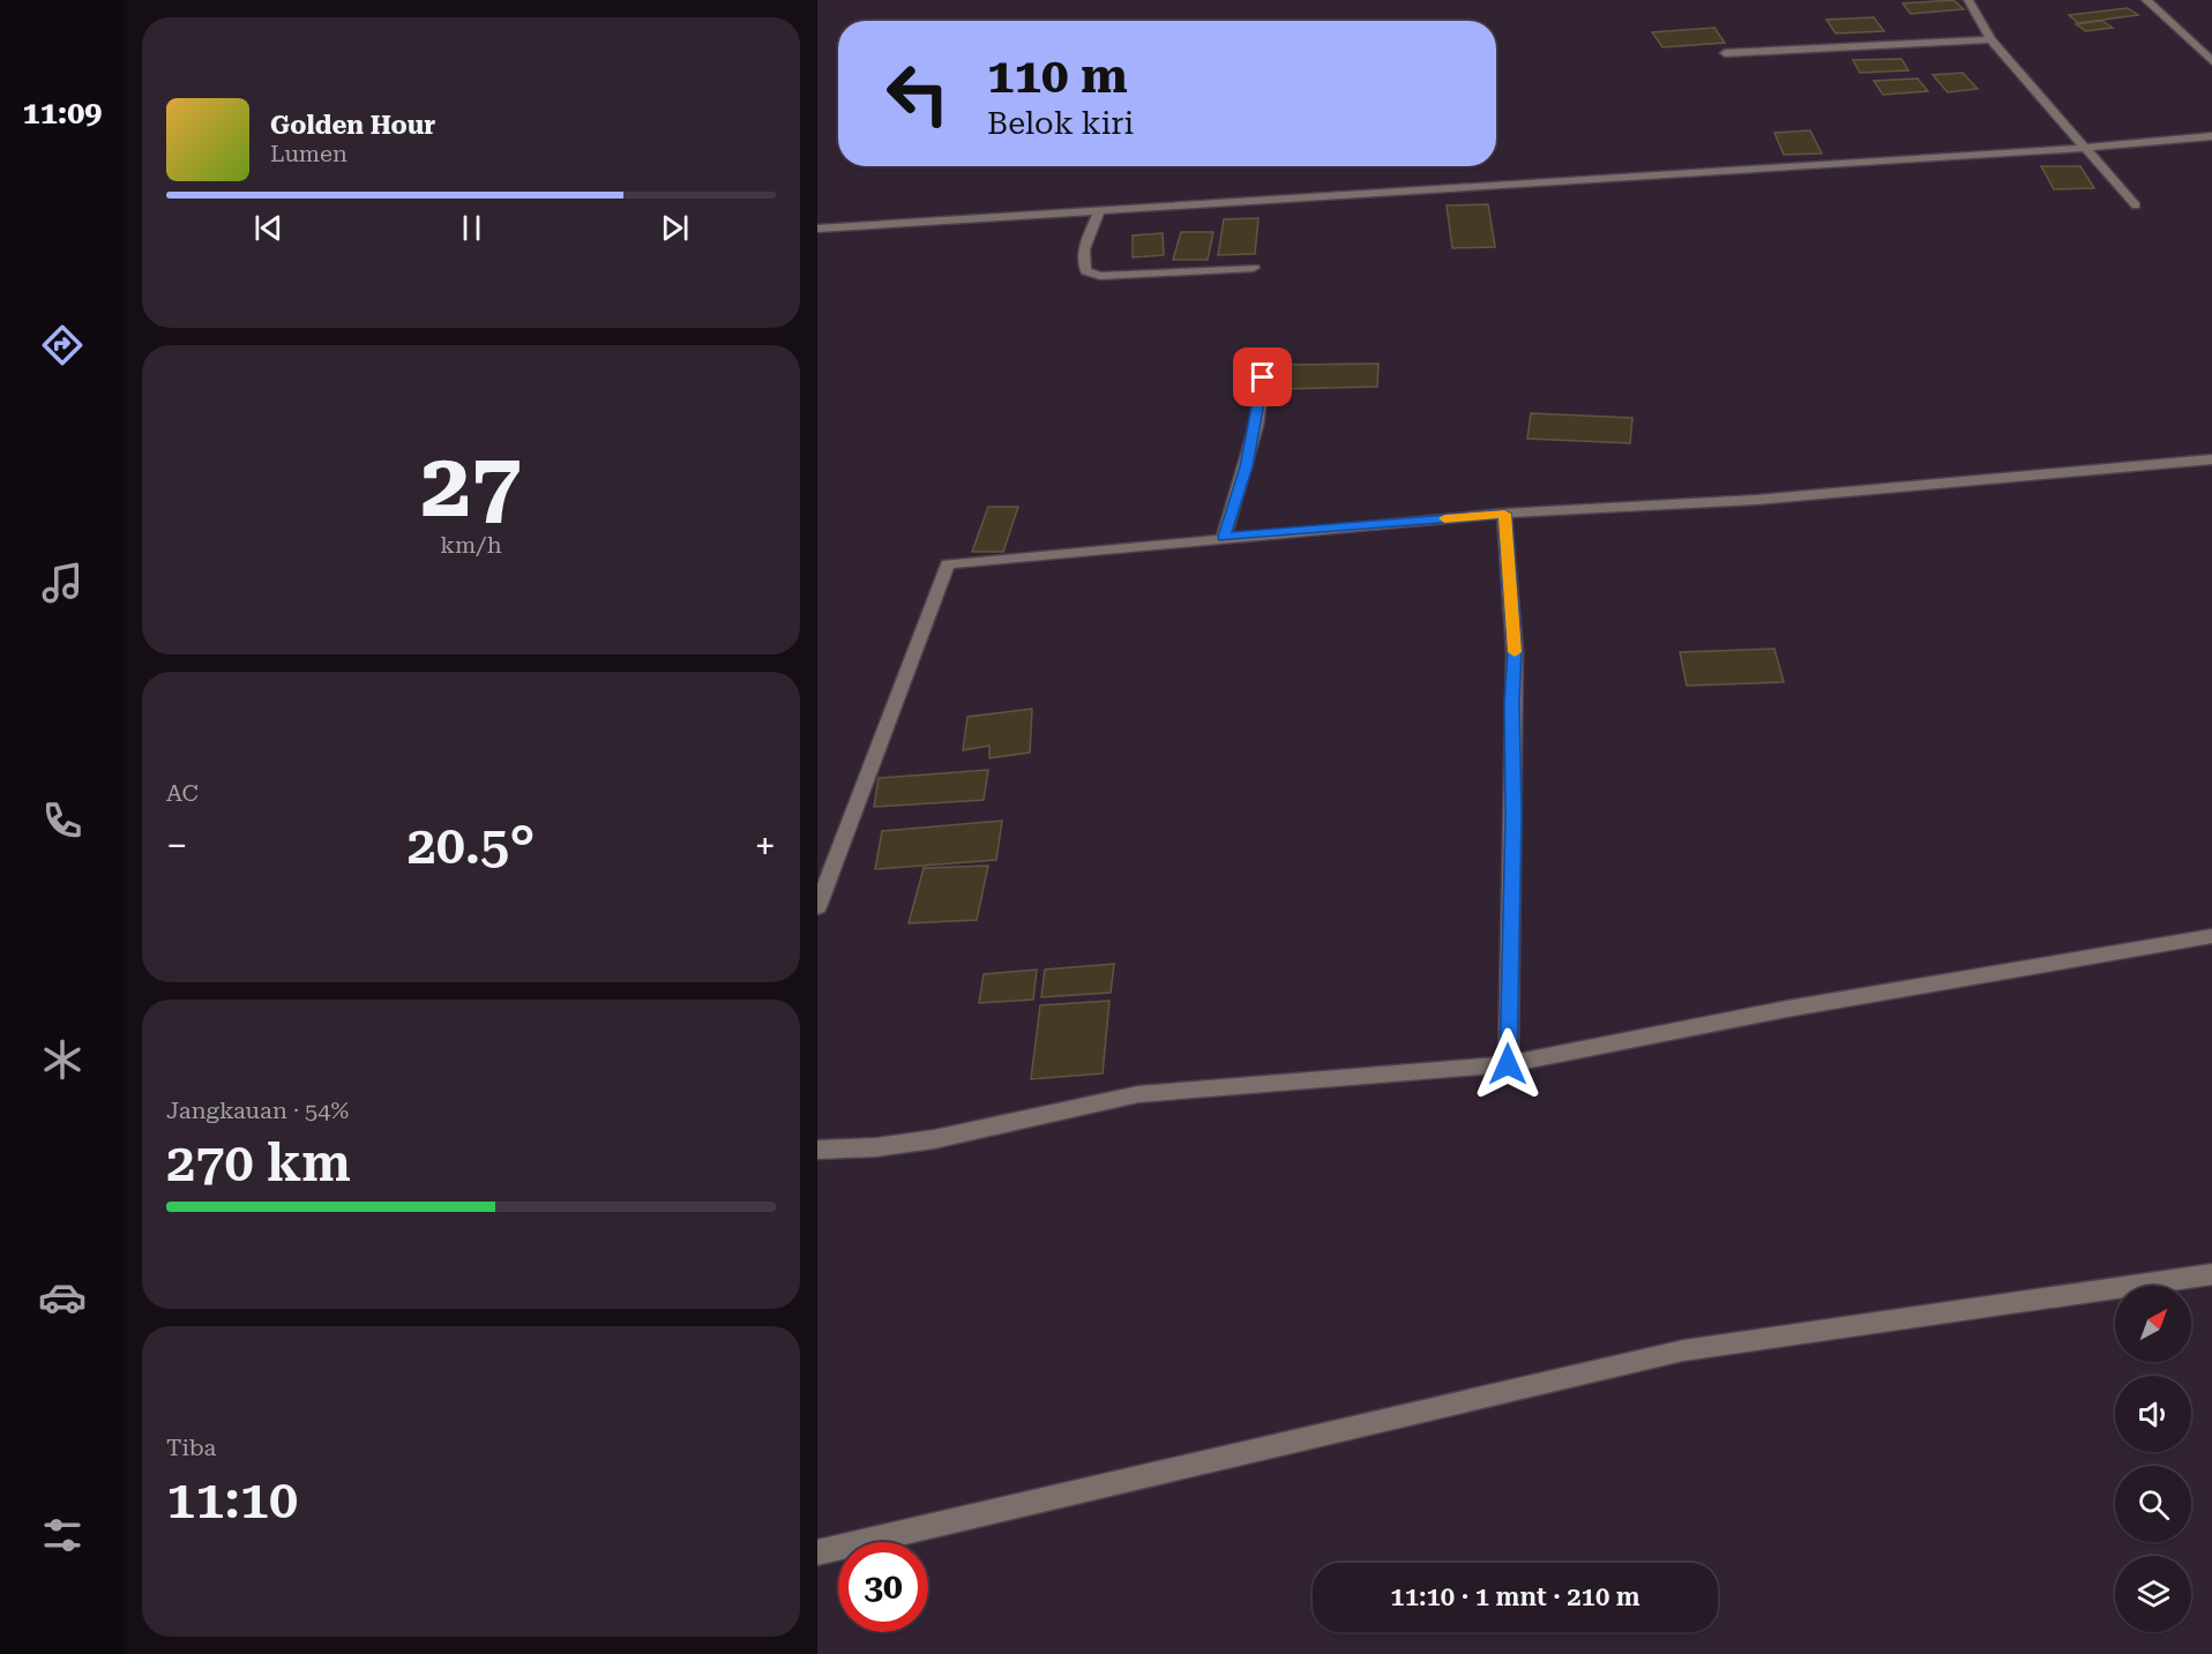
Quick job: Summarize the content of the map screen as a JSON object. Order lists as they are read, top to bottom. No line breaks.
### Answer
{"north":"top right","page":{"tabs":"11:09","turn":["110 m","Belok kiri"],"song":["Golden Hour","Lumen"],"tile":[["27","km/h"],"AC",["Jangkauan · 54%","270 km"],["Tiba","11:10"]],"heat":["−","20.5°","+"],"limit":"30","trip":"11:10 · 1 mnt · 210 m"}}
